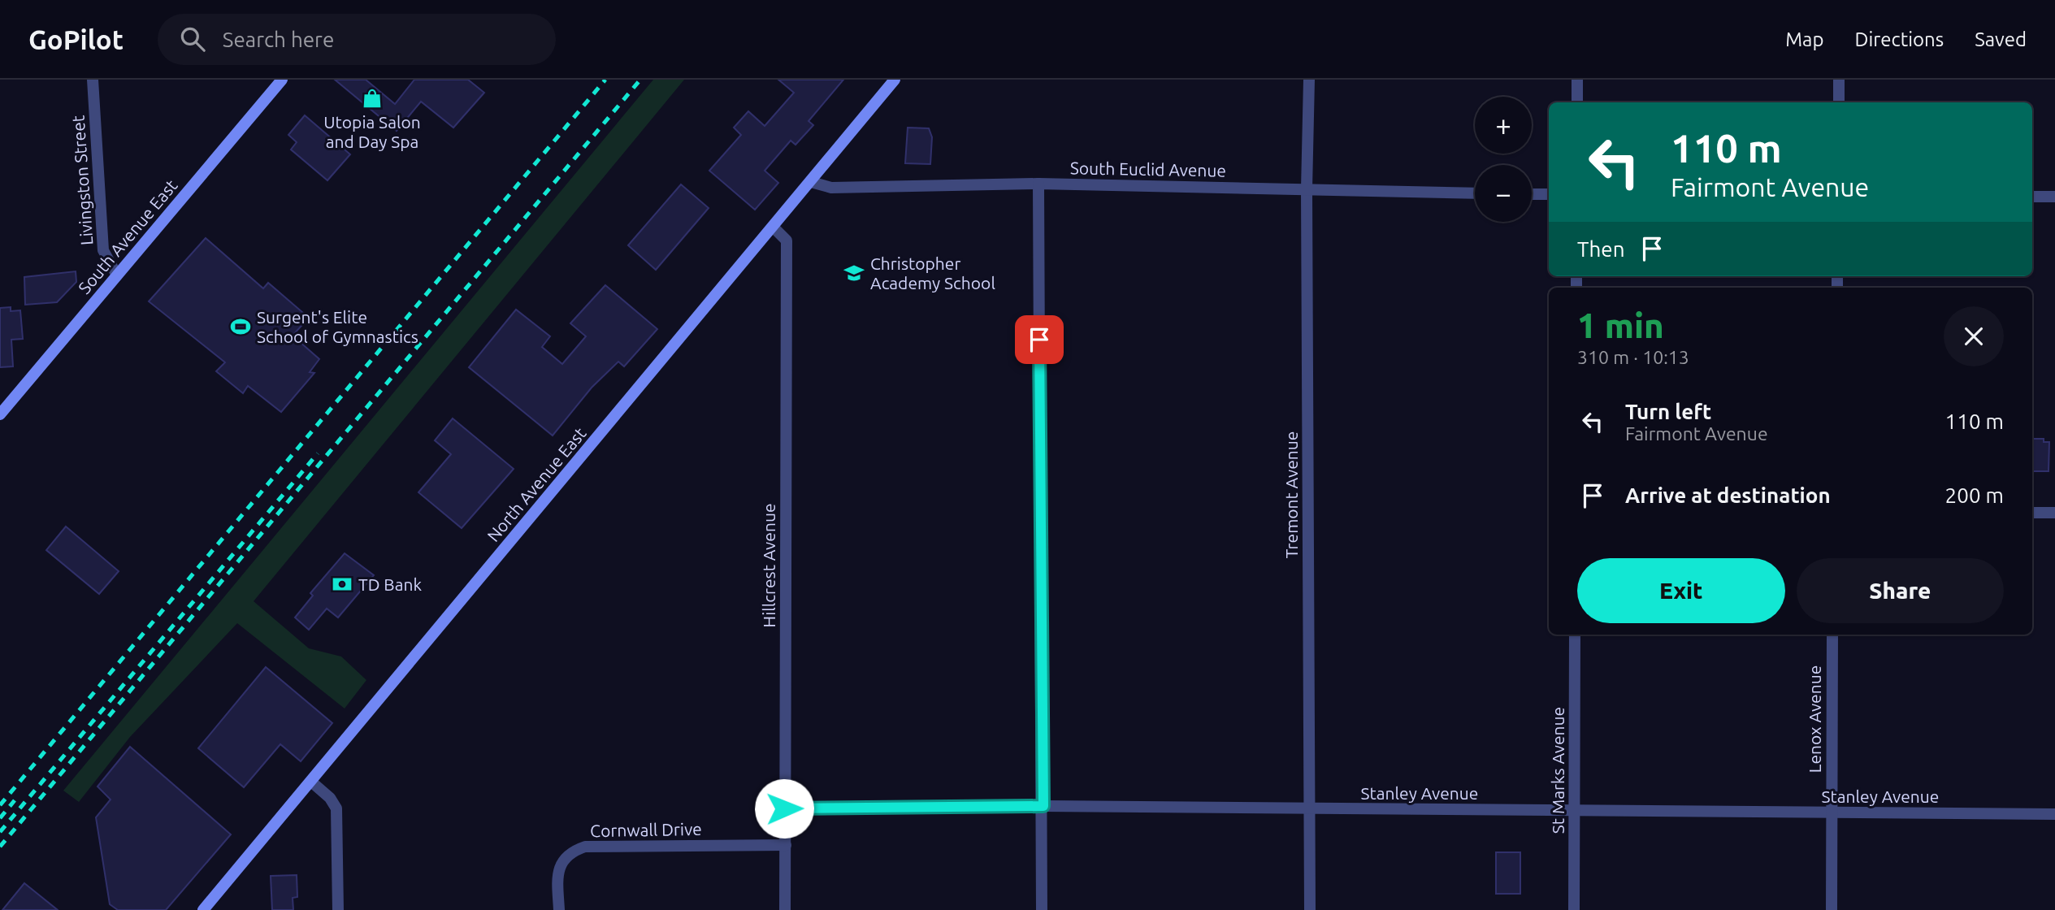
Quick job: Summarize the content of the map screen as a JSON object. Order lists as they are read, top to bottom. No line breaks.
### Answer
{"streets":{"main road":["South Avenue East","North Avenue East"],"street":["South Euclid Avenue","Livingston Street","Tremont Avenue","Hillcrest Avenue","Lenox Avenue","St Marks Avenue","Stanley Avenue","Cornwall Drive"]},"crossings":[["South Euclid Avenue","North Avenue East"],["South Euclid Avenue","Tremont Avenue"],["Livingston Street","South Avenue East"],["North Avenue East","Hillcrest Avenue"],["Tremont Avenue","Stanley Avenue"],["Hillcrest Avenue","Stanley Avenue"],["Hillcrest Avenue","Cornwall Drive"],["Lenox Avenue","Stanley Avenue"],["St Marks Avenue","Stanley Avenue"]],"places":{"shop":["Utopia Salon and Day Spa"],"school or university":["Christopher Academy School"],"sports":["Surgent's Elite School of Gymnastics"],"bank":["TD Bank"]},"page":{"header":"GoPilot","search":"Search here","nav":["Map","Directions","Saved"],"map_buttons":["+","−"],"turn":["110 m","Fairmont Avenue"],"then":"Then","heading":["1 min","310 m · 10:13"],"list":[{"name":"Turn left","note":"Fairmont Avenue","value":"110 m"},{"name":"Arrive at destination","value":"200 m"}],"buttons":["Exit","Share"]}}
